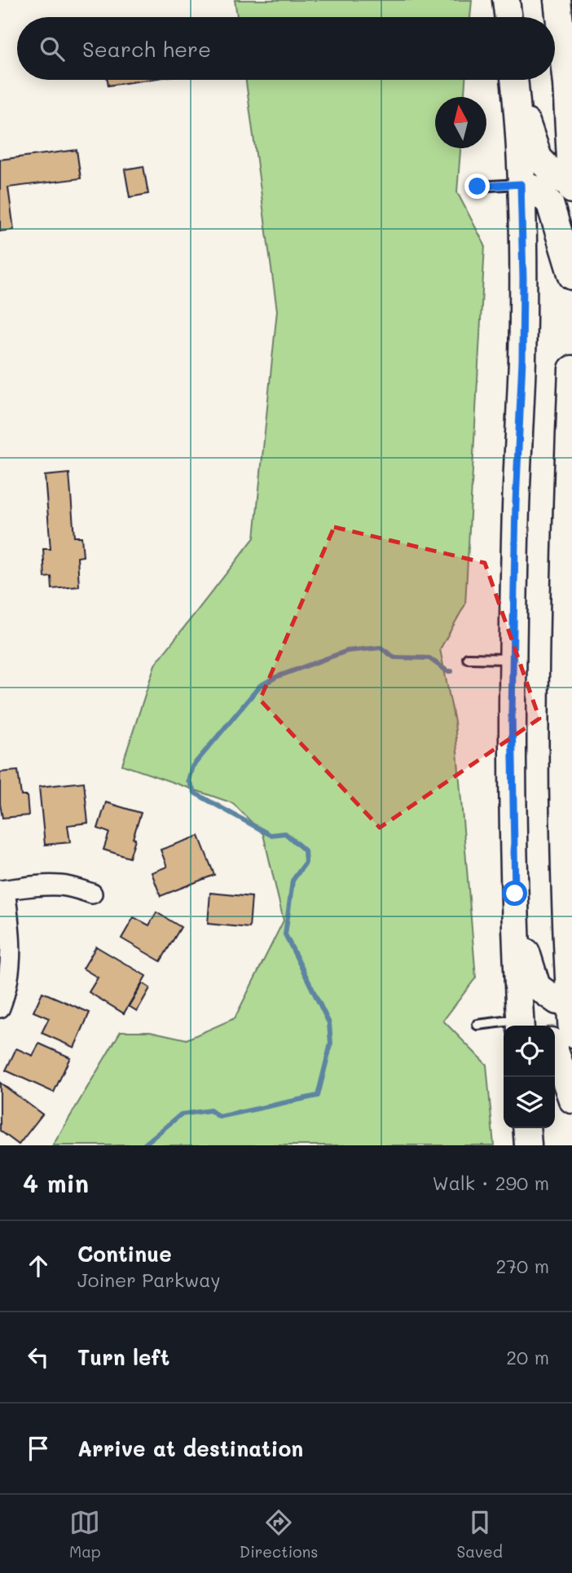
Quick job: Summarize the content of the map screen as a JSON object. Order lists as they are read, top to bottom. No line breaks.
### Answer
{"north":"top","page":{"search":"Search here","heading":["4 min","Walk · 290 m"],"list":[["Continue","Joiner Parkway","270 m"],["Turn left","20 m"],"Arrive at destination"],"nav":["Map","Directions","Saved"]}}
